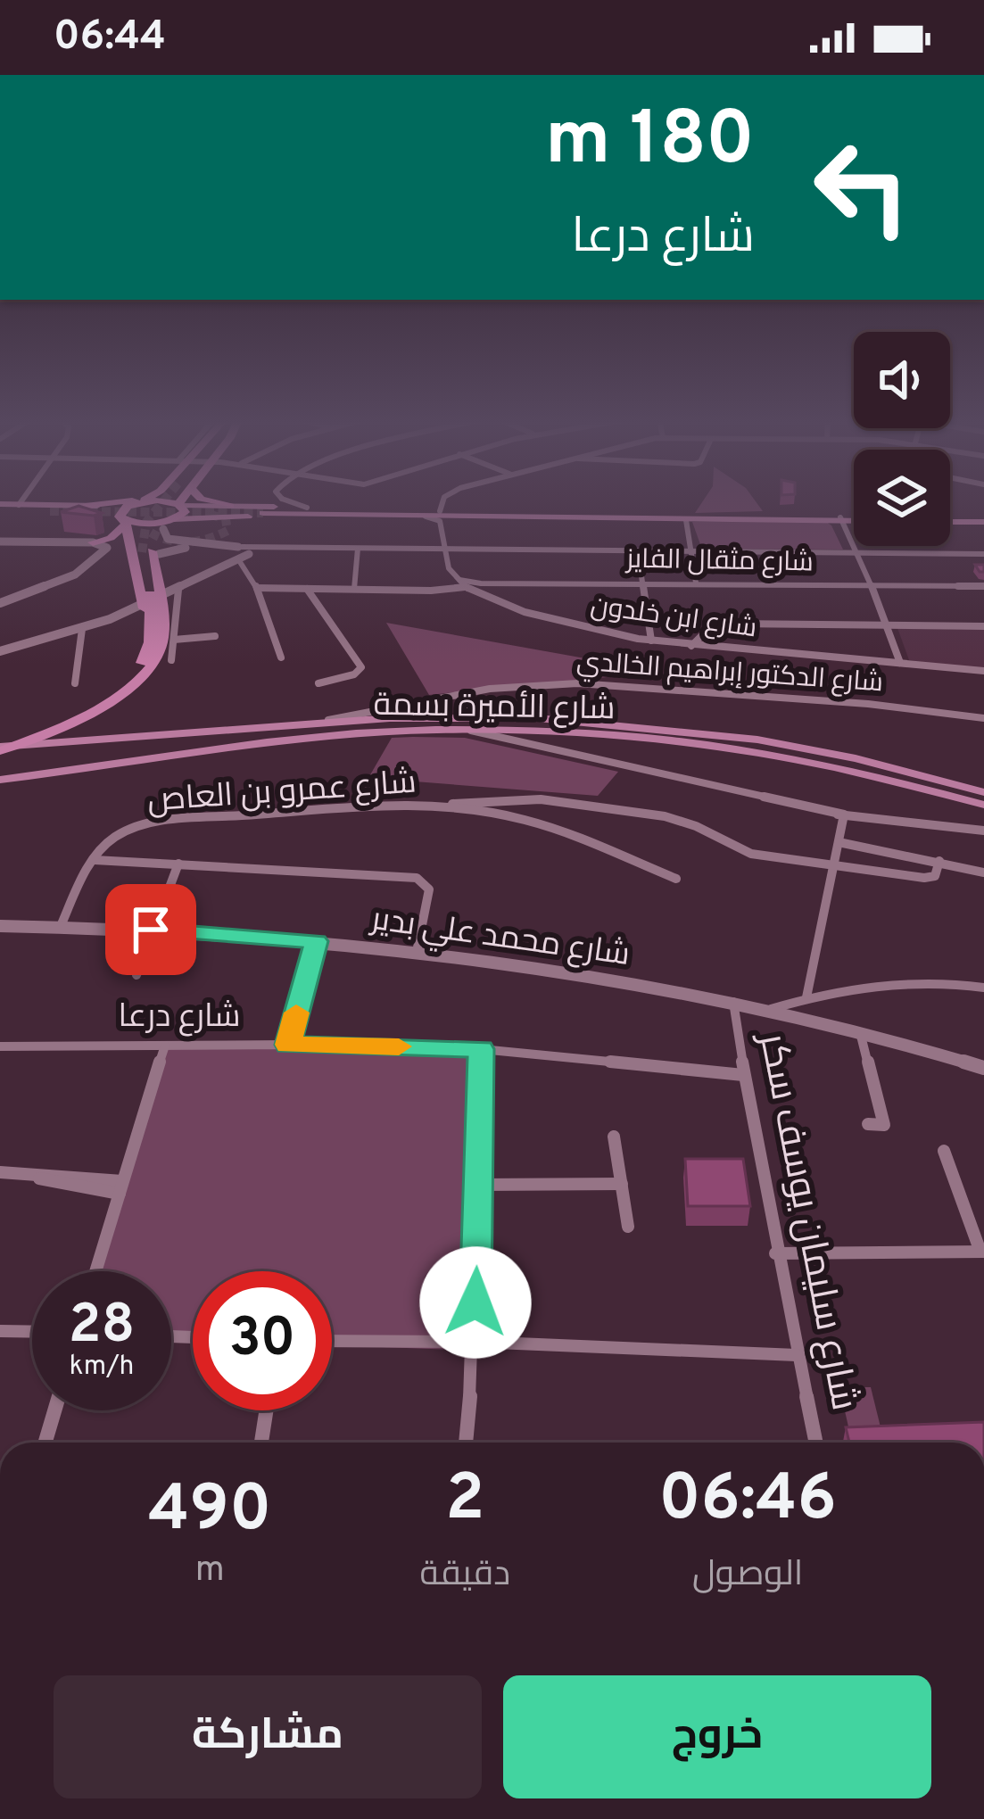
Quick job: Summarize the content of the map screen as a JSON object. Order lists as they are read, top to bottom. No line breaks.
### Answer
{"streets":{"main road":["شارع الأميرة بسمة"],"street":["شارع مثقال الفايز","شارع ابن خلدون","شارع الدكتور إبراهيم الخالدي","شارع عمرو بن العاص","شارع محمد علي بدير","شارع درعا","شارع سليمان يوسف سكر"]},"crossings":[["شارع مثقال الفايز","شارع ابن خلدون"],["شارع الدكتور إبراهيم الخالدي","شارع الأميرة بسمة"],["شارع عمرو بن العاص","شارع محمد علي بدير"],["شارع محمد علي بدير","شارع سليمان يوسف سكر"],["شارع درعا","شارع سليمان يوسف سكر"]],"page":{"status":"06:44","turn":["180 m","شارع درعا"],"speed":"28 km/h","limit":"30","eta":["06:46","الوصول","2","دقيقة","490","m"],"buttons":["خروج","مشاركة"]}}
